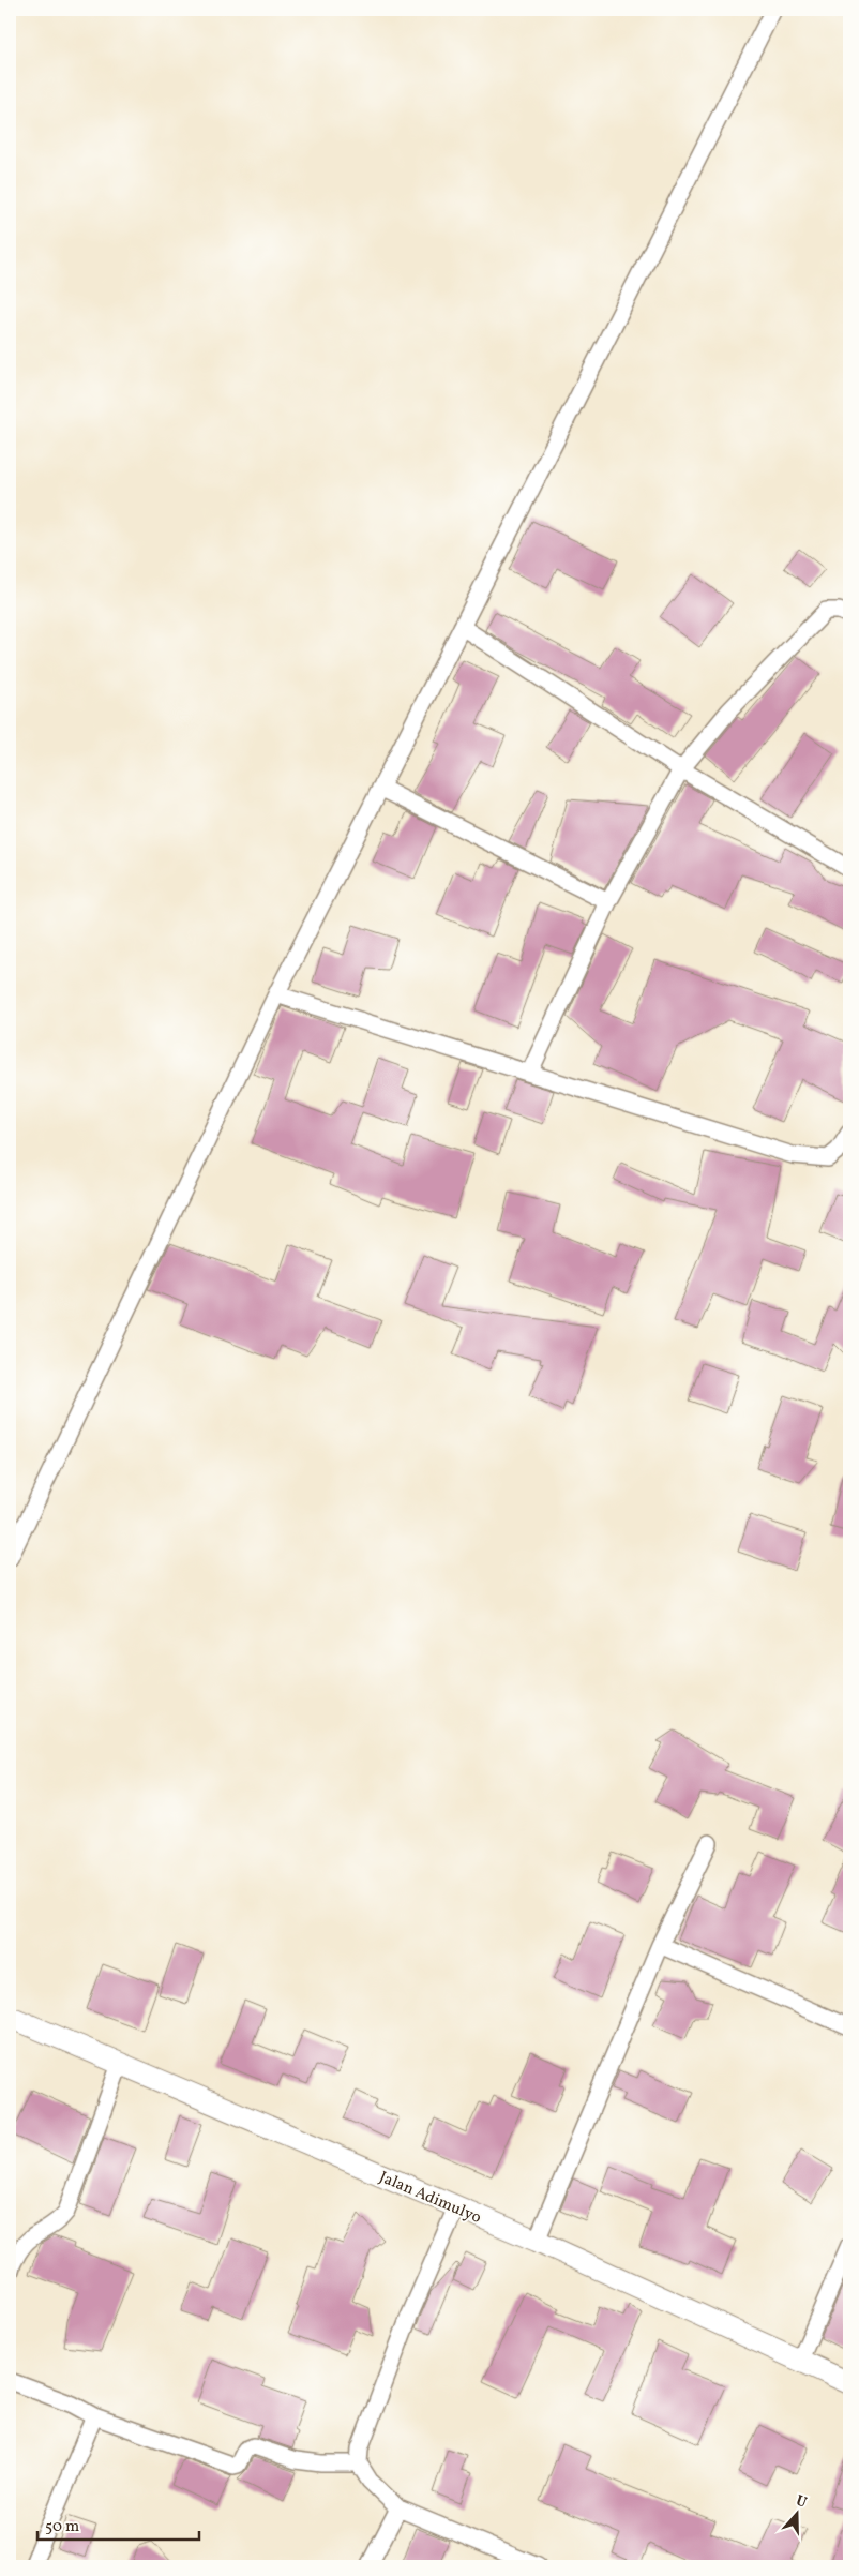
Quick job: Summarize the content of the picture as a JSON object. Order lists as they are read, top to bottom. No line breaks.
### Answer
{"streets":{"street":["Jalan Adimulyo"]},"scale_bar":"50 m","north":"top"}
